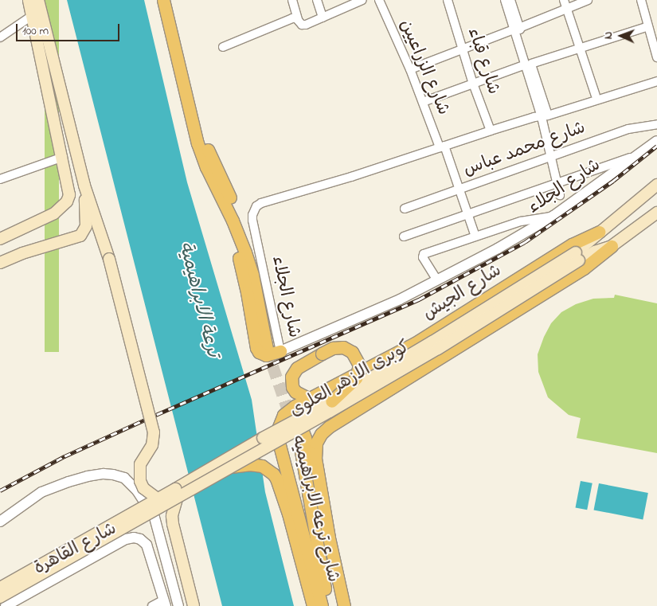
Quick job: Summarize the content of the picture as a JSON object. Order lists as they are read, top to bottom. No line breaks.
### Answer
{"streets":{"main road":["شارع الجيش","كوبرى الازهر العلوى","شارع ترعه الابراهيميه"],"street":["شارع قباء","شارع الزراعيين","شارع محمد عباس","شارع الجلاء","شارع القاهرة"]},"crossings":[["شارع قباء","شارع الجلاء"],["شارع الزراعيين","شارع محمد عباس"],["شارع الزراعيين","شارع الجلاء"],["شارع الجيش","كوبرى الازهر العلوى"],["شارع الجيش","شارع ترعه الابراهيميه"]],"water":["ترعة الابراهيمية"],"scale_bar":"100 m","north":"left"}
